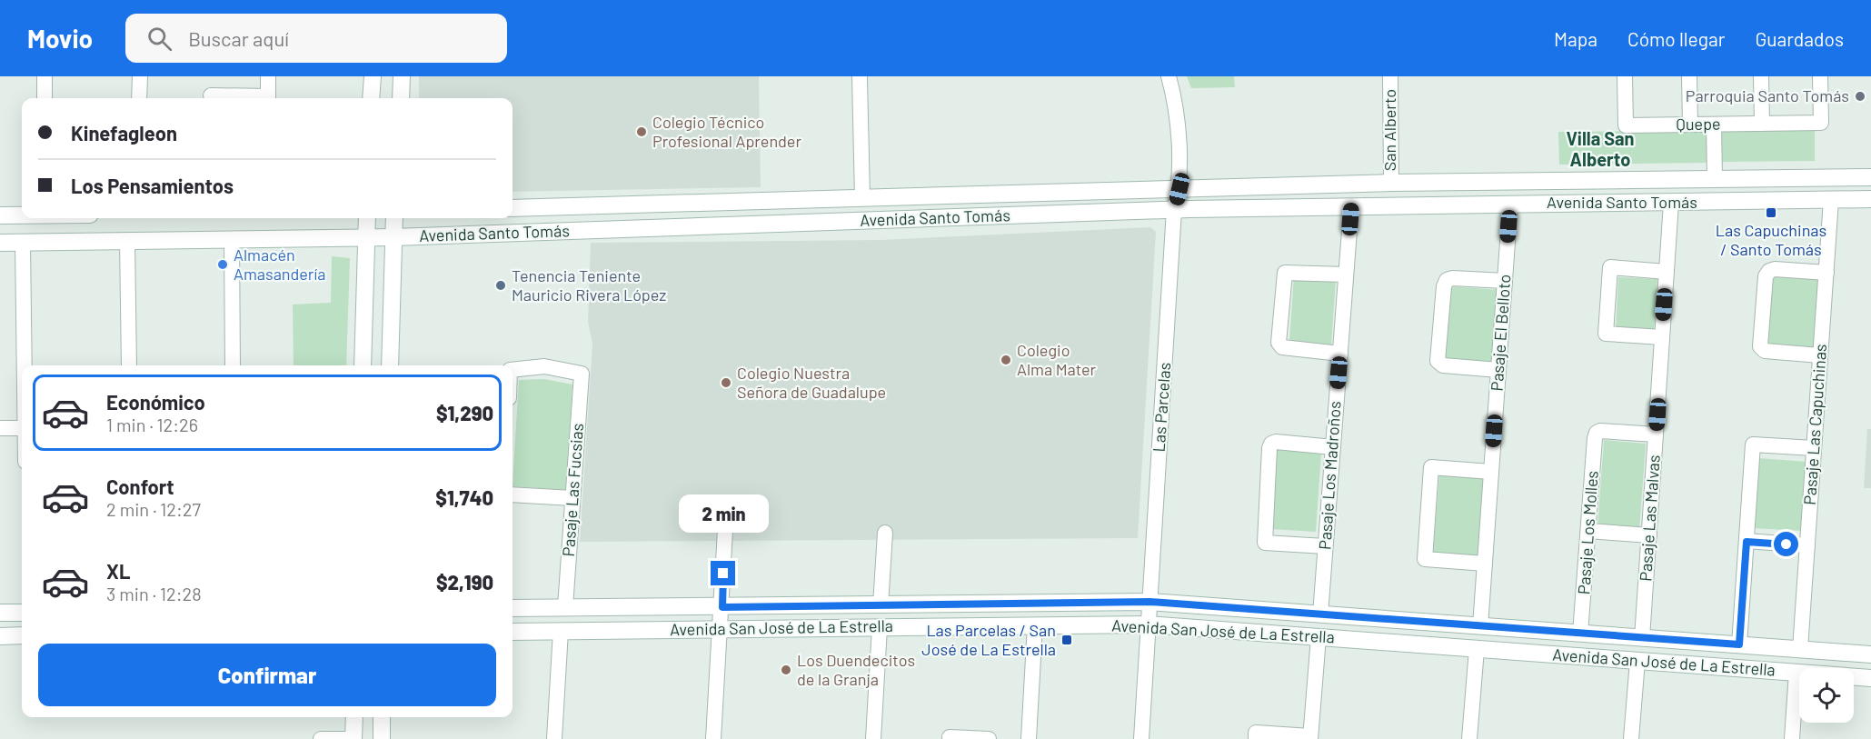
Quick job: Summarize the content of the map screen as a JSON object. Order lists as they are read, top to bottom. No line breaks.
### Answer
{"streets":{"main road":["Avenida Santo Tomás","Avenida San José de La Estrella"],"street":["Quepe","San Alberto","Pasaje El Belloto","Las Parcelas","Pasaje Las Capuchinas","Pasaje Los Madroños","Pasaje Las Fucsias","Pasaje Las Malvas","Pasaje Los Molles"]},"crossings":[["San Alberto","Avenida Santo Tomás"],["Avenida Santo Tomás","Pasaje El Belloto"],["Avenida Santo Tomás","Las Parcelas"],["Avenida Santo Tomás","Pasaje Las Capuchinas"],["Avenida Santo Tomás","Pasaje Los Madroños"],["Avenida Santo Tomás","Pasaje Las Malvas"],["Pasaje El Belloto","Avenida San José de La Estrella"],["Las Parcelas","Avenida San José de La Estrella"],["Pasaje Las Capuchinas","Avenida San José de La Estrella"],["Pasaje Los Madroños","Avenida San José de La Estrella"],["Pasaje Las Fucsias","Avenida San José de La Estrella"],["Pasaje Las Malvas","Pasaje Los Molles"],["Pasaje Las Malvas","Avenida San José de La Estrella"],["Pasaje Los Molles","Avenida San José de La Estrella"]],"districts":["Villa San Alberto"],"places":{"other":["Parroquia Santo Tomás","Colegio Técnico Profesional Aprender","Almacén Amasandería","Tenencia Teniente Mauricio Rivera López","Colegio Alma Mater","Colegio Nuestra Señora de Guadalupe","Los Duendecitos de la Granja"],"transit":["Las Capuchinas / Santo Tomás","Las Parcelas / San José de La Estrella"]},"page":{"header":"Movio","search":"Buscar aquí","nav":["Mapa","Cómo llegar","Guardados"],"banner":["Kinefagleon","Los Pensamientos"],"list":[{"name":"Económico","note":"1 min · 12:26","value":"$1,290"},{"name":"Confort","note":"2 min · 12:27","value":"$1,740"},{"name":"XL","note":"3 min · 12:28","value":"$2,190"}],"bubble":"2 min","buttons":"Confirmar"}}
